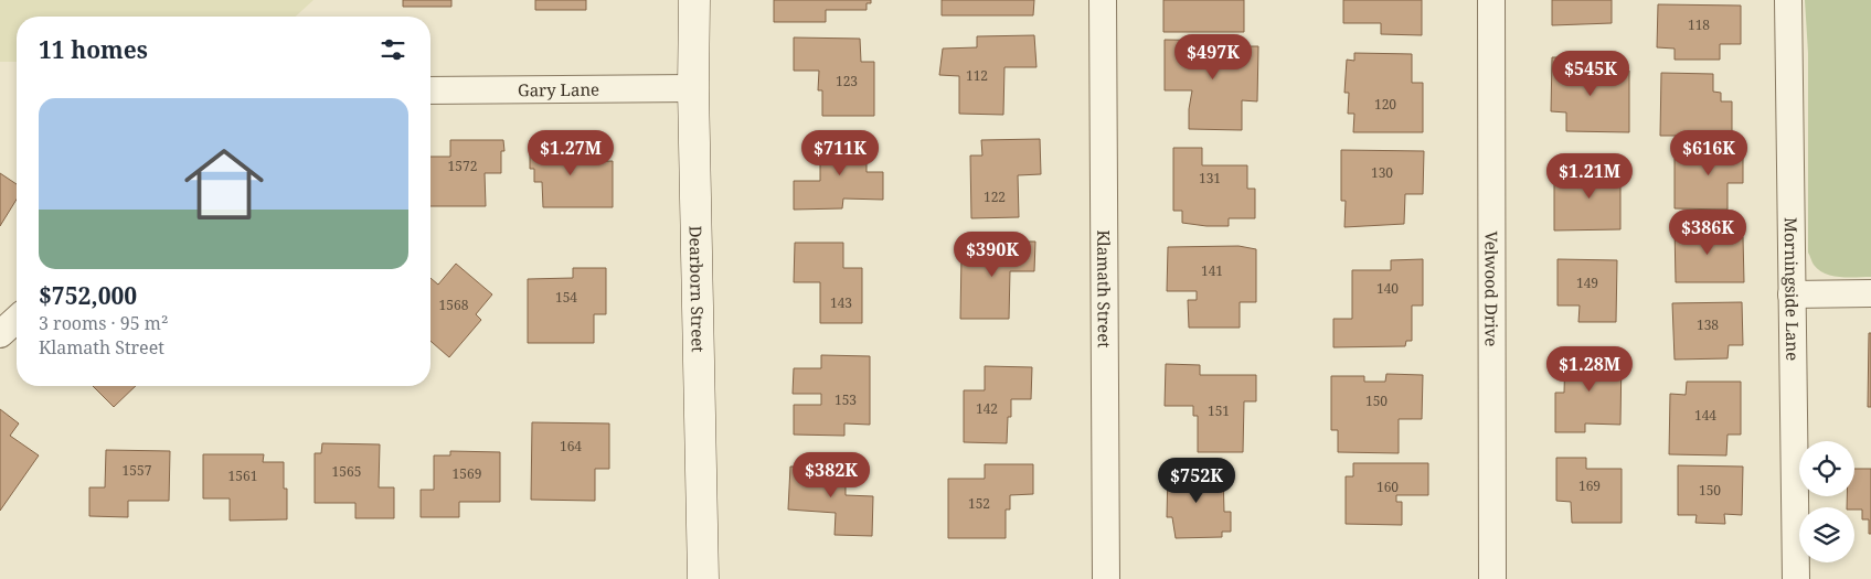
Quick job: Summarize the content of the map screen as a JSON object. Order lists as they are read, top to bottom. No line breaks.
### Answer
{"streets":{"street":["Gary Lane","Klamath Street","Dearborn Street","Velwood Drive","Morningside Lane"]},"crossings":[["Gary Lane","Dearborn Street"]],"house_numbers":["118","112","123","120","1572","130","131","122","141","149","140","154","143","1568","138","153","150","142","151","144","164","1557","1565","1569","1561","169","160","150","152"],"page":{"heading":"11 homes","price":["$497K","$545K","$1.27M","$711K","$616K","$1.21M","$386K","$390K","$1.28M","$382K","$752K"],"list":[{"name":"$752,000","note":"3 rooms · 95 m² · Klamath Street"}]}}
